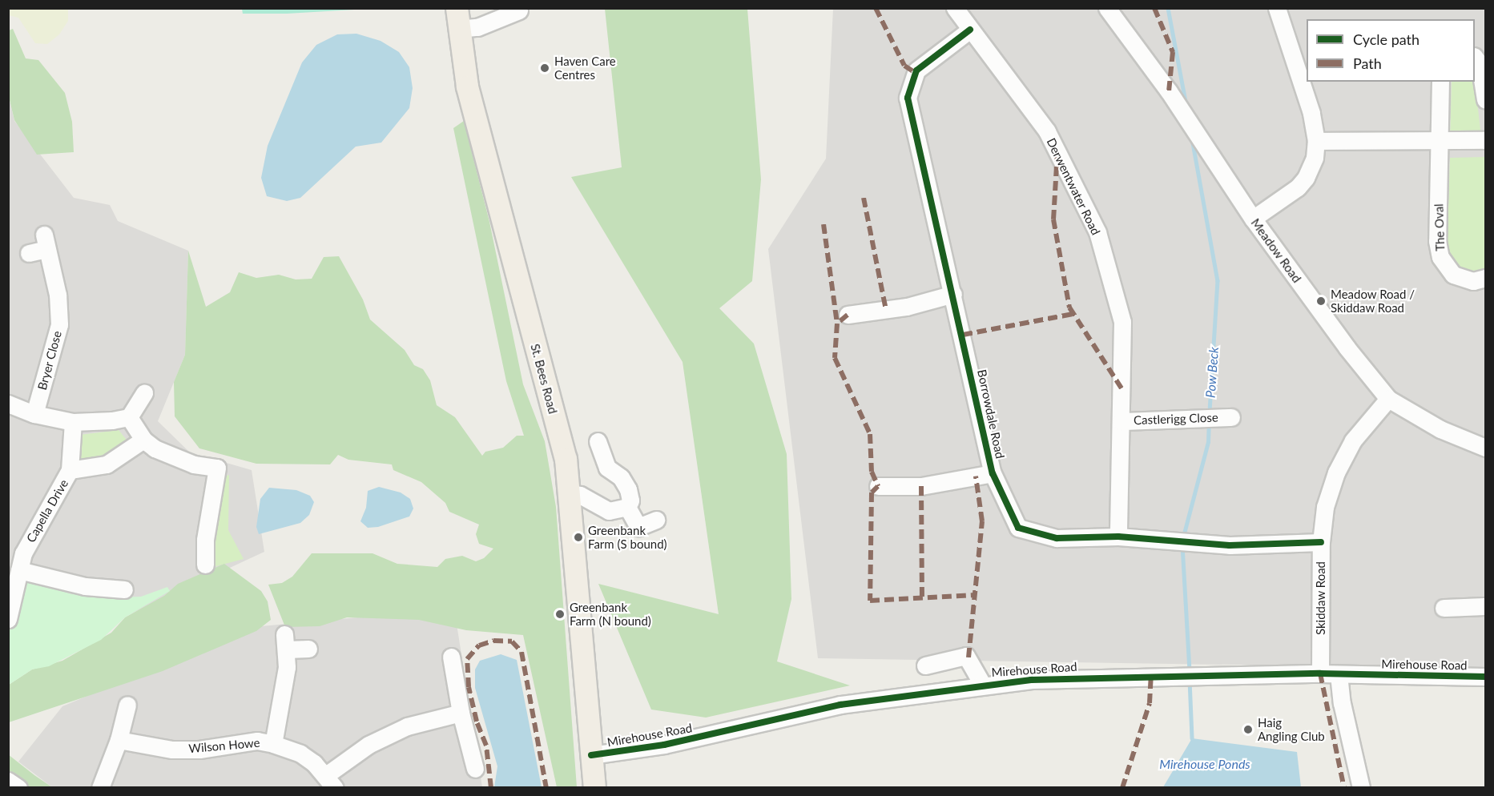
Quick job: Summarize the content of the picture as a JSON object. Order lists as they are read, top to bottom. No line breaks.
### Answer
{"streets":{"main road":["St. Bees Road"],"street":["Derwentwater Road","The Oval","Meadow Road","Bryer Close","Borrowdale Road","Castlerigg Close","Capella Drive","Skiddaw Road","Mirehouse Road","Wilson Howe"]},"crossings":[["Derwentwater Road","Borrowdale Road"],["Derwentwater Road","Castlerigg Close"],["Meadow Road","Skiddaw Road"],["St. Bees Road","Mirehouse Road"],["Borrowdale Road","Skiddaw Road"],["Skiddaw Road","Mirehouse Road"]],"water":["Pow Beck","Mirehouse Ponds"],"places":["Haven Care Centres","Meadow Road / Skiddaw Road","Greenbank Farm (S bound)","Greenbank Farm (N bound)","Haig Angling Club"],"legend":["Cycle path","Path"]}
